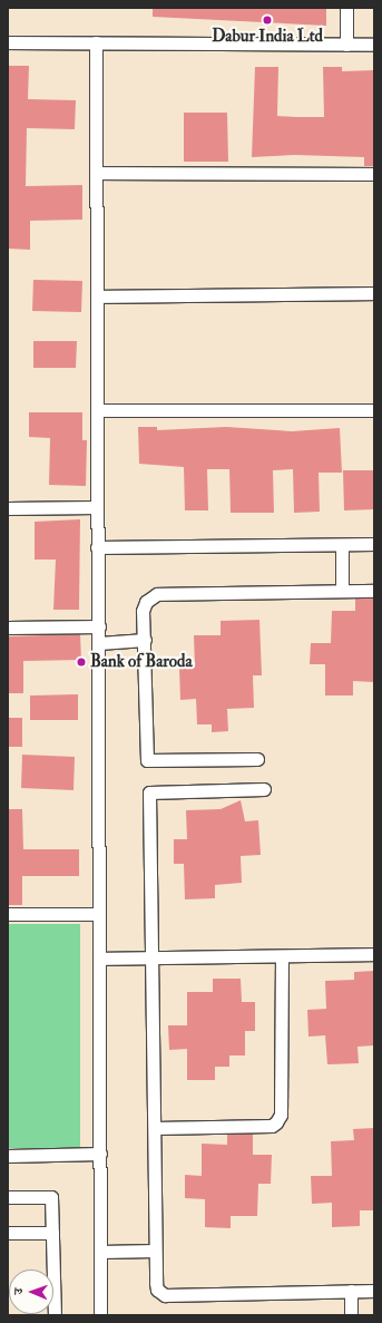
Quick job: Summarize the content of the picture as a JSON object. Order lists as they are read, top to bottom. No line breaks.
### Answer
{"places":["Dabur India Ltd","Bank of Baroda"],"north":"left"}
